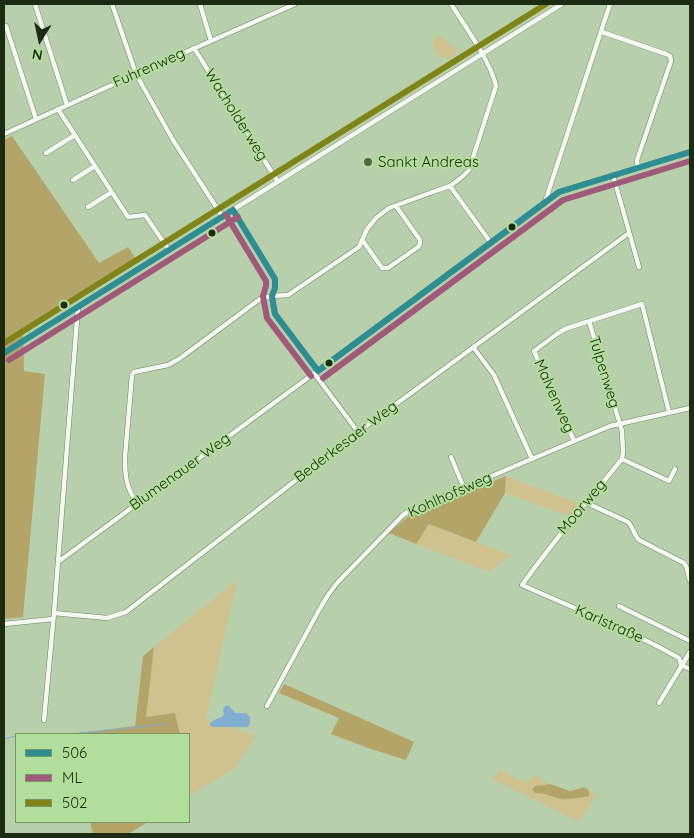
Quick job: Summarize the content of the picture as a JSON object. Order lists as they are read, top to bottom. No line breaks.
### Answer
{"streets":{"street":["Fuhrenweg","Wacholderweg","Tulpenweg","Malvenweg","Bederkesaer Weg","Blumenauer Weg","Kohlhofsweg","Moorweg","Karlstraße"]},"crossings":[["Fuhrenweg","Wacholderweg"],["Tulpenweg","Malvenweg"],["Tulpenweg","Kohlhofsweg"],["Malvenweg","Kohlhofsweg"],["Moorweg","Karlstraße"]],"places":["Sankt Andreas"],"lines":["transit line 502","transit line 506","transit line ML"],"legend":["506","ML","502"],"north":"bottom"}
